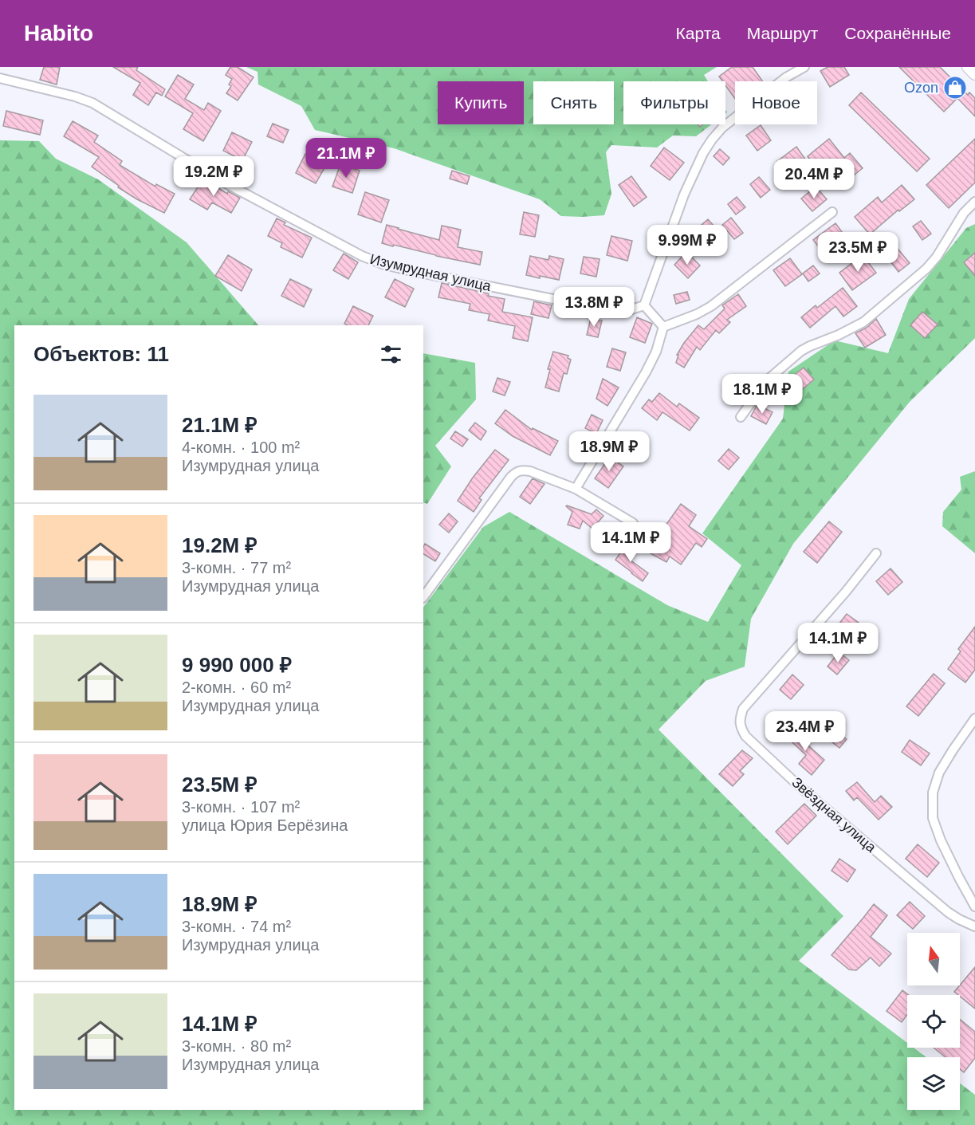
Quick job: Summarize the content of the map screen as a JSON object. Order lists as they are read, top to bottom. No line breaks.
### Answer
{"streets":{"street":["Изумрудная улица","Звёздная улица"]},"places":{"shop":["Ozon"]},"north":"top","page":{"header":"Habito","nav":["Карта","Маршрут","Сохранённые"],"chip":["Купить","Снять","Фильтры","Новое"],"price":["21.1M ₽","19.2M ₽","20.4M ₽","9.99M ₽","23.5M ₽","13.8M ₽","18.1M ₽","18.9M ₽","14.1M ₽","14.1M ₽","23.4M ₽"],"heading":"Объектов: 11","list":[{"name":"21.1M ₽","note":"4-комн. · 100 m² · Изумрудная улица"},{"name":"19.2M ₽","note":"3-комн. · 77 m² · Изумрудная улица"},{"name":"9 990 000 ₽","note":"2-комн. · 60 m² · Изумрудная улица"},{"name":"23.5M ₽","note":"3-комн. · 107 m² · улица Юрия Берёзина"},{"name":"18.9M ₽","note":"3-комн. · 74 m² · Изумрудная улица"},{"name":"14.1M ₽","note":"3-комн. · 80 m² · Изумрудная улица"}]}}
